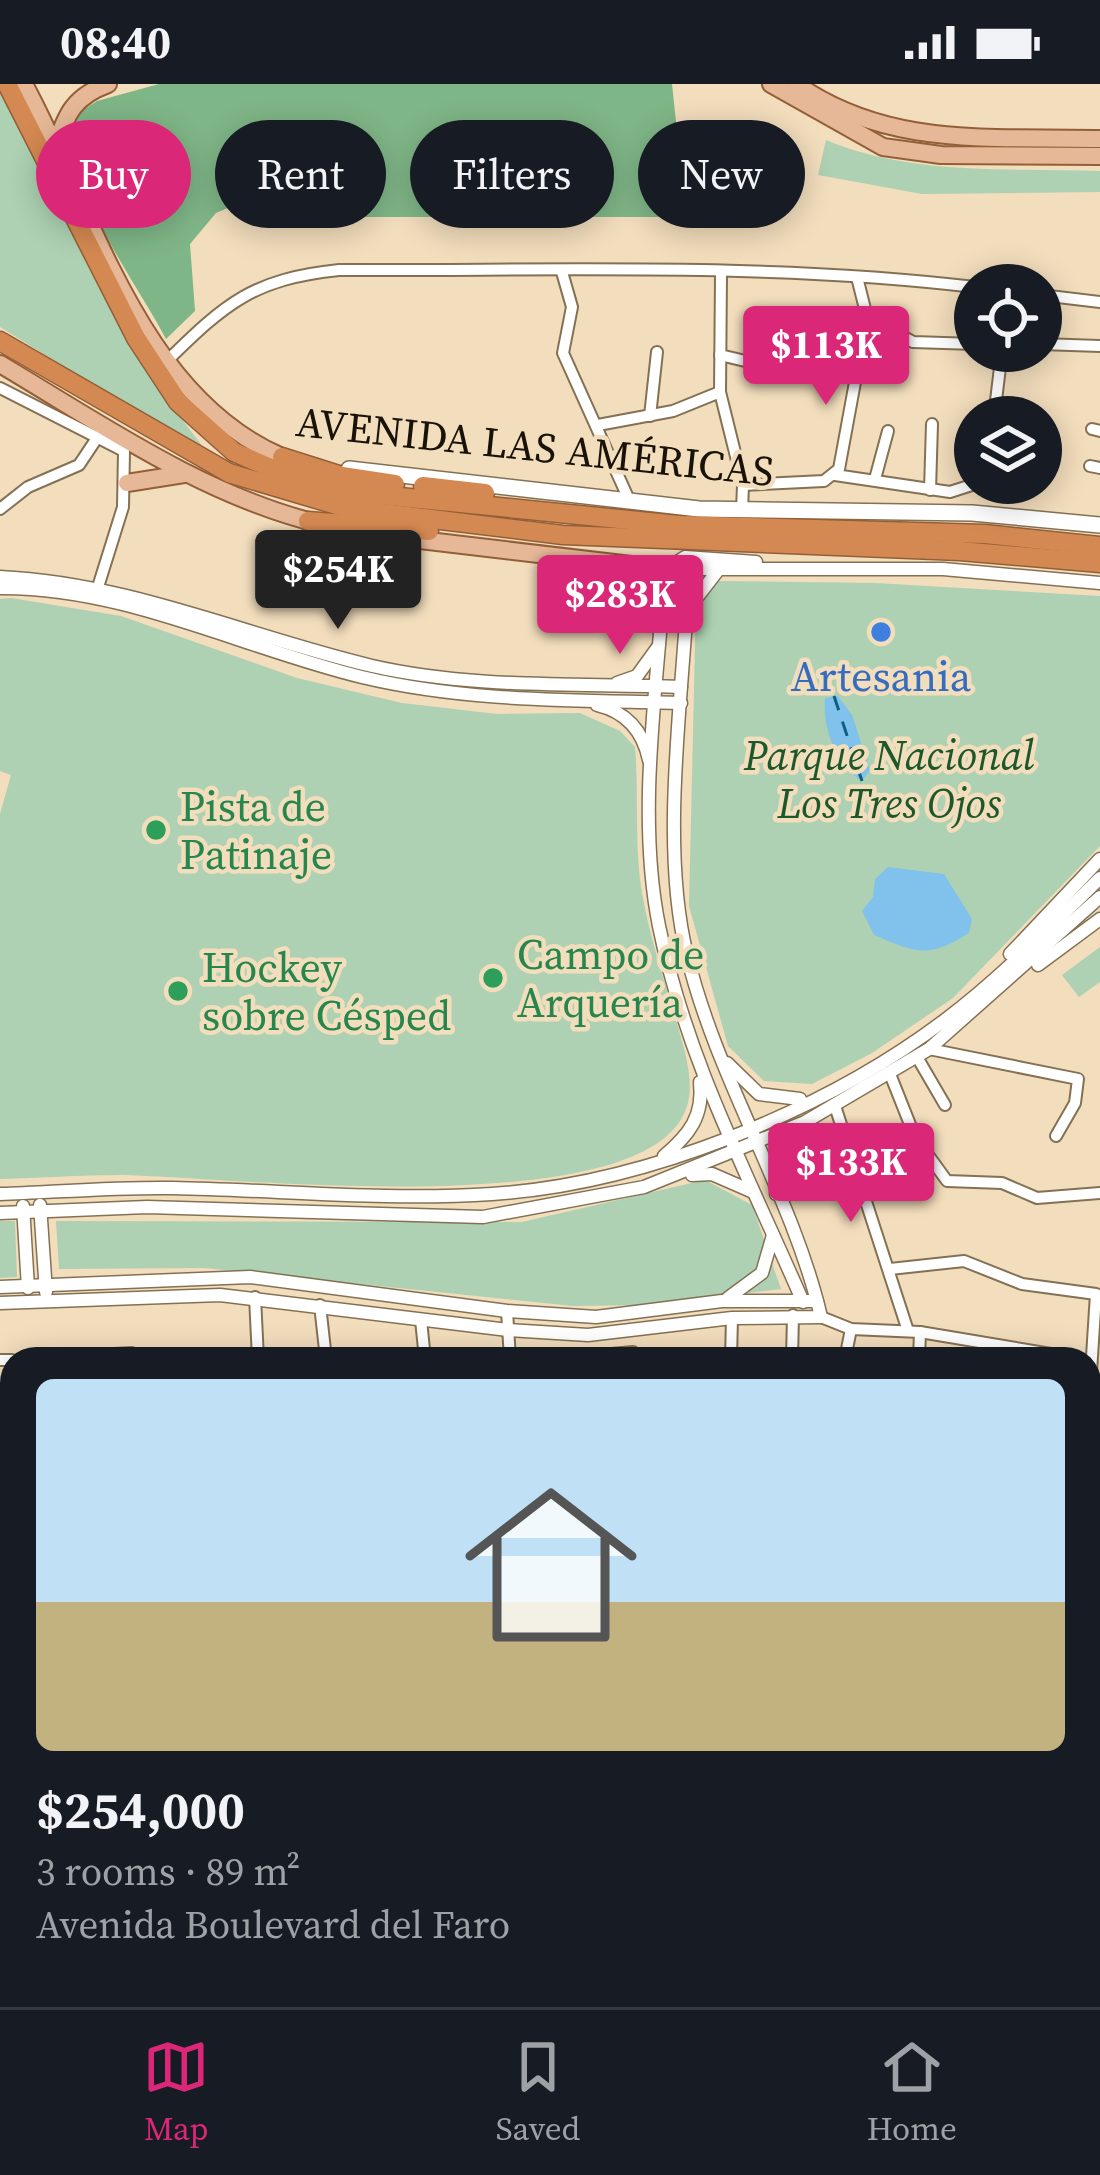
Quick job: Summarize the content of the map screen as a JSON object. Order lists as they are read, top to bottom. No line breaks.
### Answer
{"streets":{"main road":["AVENIDA LAS AMÉRICAS"]},"parks":["Parque Nacional Los Tres Ojos"],"places":["Artesania","Pista de Patinaje","Campo de Arquería","Hockey sobre Césped"],"page":{"status":"08:40","chip":["Buy","Rent","Filters","New"],"price":["$113K","$254K","$283K","$133K"],"list":[{"name":"$254,000","note":"3 rooms · 89 m² · Avenida Boulevard del Faro"}],"tabs":["Map","Saved","Home"]}}
